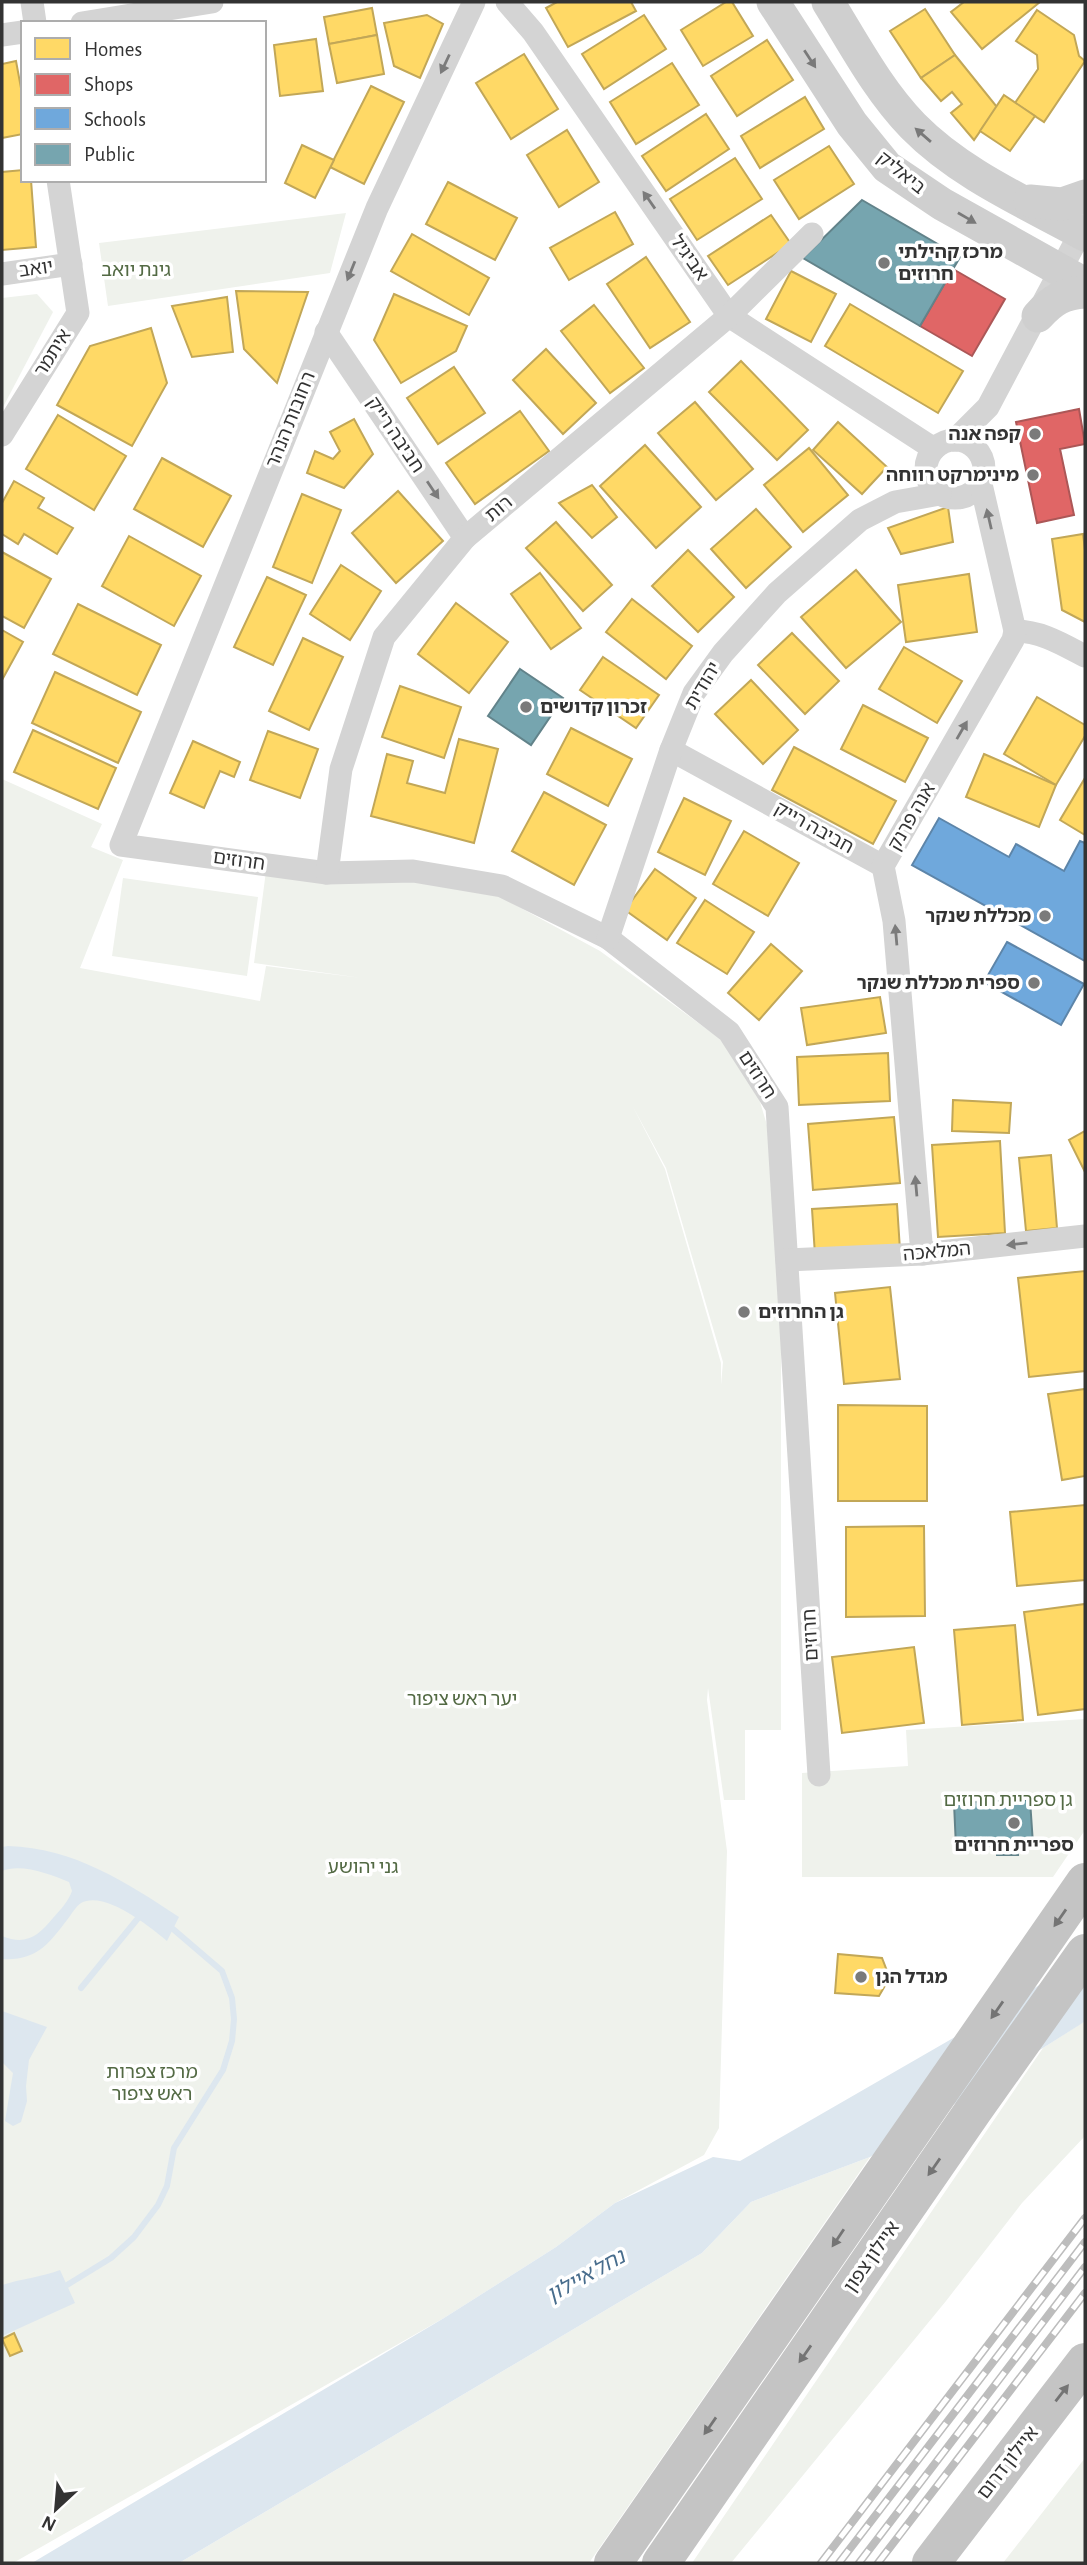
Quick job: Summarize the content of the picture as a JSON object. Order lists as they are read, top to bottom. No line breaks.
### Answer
{"streets":{"highway":["איילון צפון","איילון דרום"],"main road":["ביאליק"],"street":["אביגיל","יואב","איתמר","רחובות הנהר","חביבה רייק","רות","יהודית","אנה פרנק","חרוזים","המלאכה"]},"crossings":[["אביגיל","רות"],["אביגיל","יהודית"],["יואב","איתמר"],["רחובות הנהר","חביבה רייק"],["רחובות הנהר","חרוזים"],["חביבה רייק","רות"],["חביבה רייק","יהודית"],["חביבה רייק","אנה פרנק"],["רות","חרוזים"],["יהודית","חרוזים"],["אנה פרנק","המלאכה"],["חרוזים","המלאכה"]],"one_way":["אביגיל","רחובות הנהר","חביבה רייק","אנה פרנק","המלאכה"],"water":["נחל איילון"],"parks":["גינת יואב","יער ראש ציפור","גן ספריית חרוזים","גני יהושע","מרכז צפרות ראש ציפור"],"places":["מרכז קהילתי חרוזים","קפה אנה","מינימרקט רווחה","זכרון קדושים","מכללת שנקר","ספרית מכללת שנקר","גן החרוזים","ספריית חרוזים","מגדל הגן"],"legend":["Homes","Shops","Schools","Public"],"north":"bottom left"}
